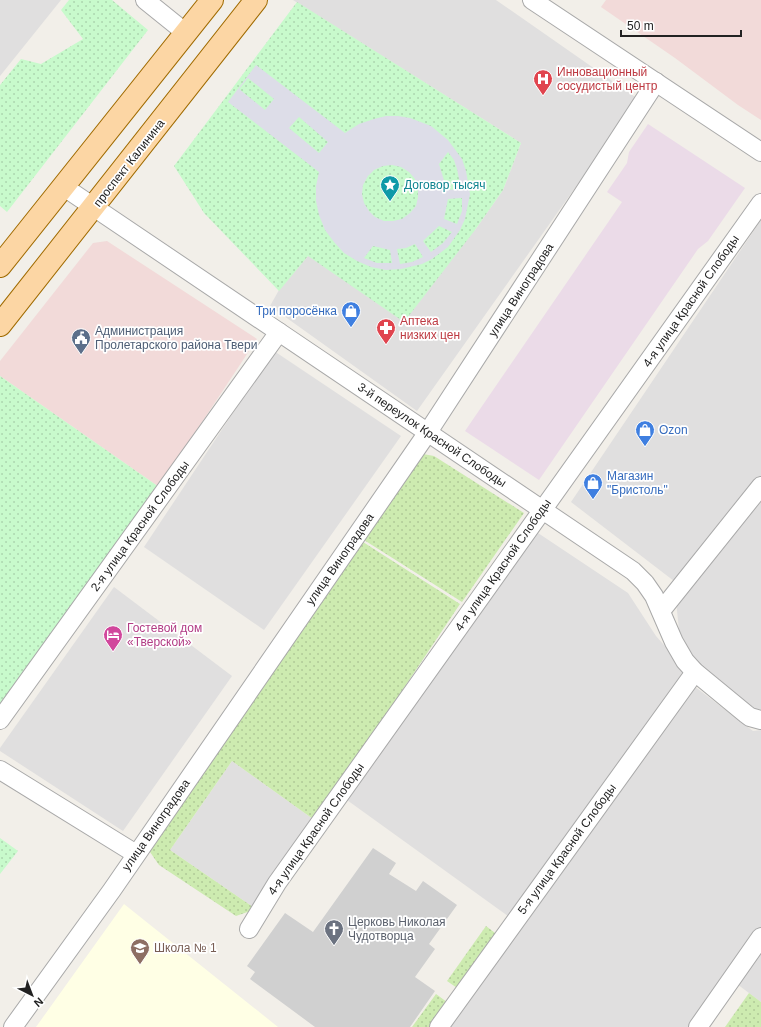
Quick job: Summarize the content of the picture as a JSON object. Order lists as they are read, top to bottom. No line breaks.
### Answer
{"streets":{"main road":["проспект Калинина"],"street":["улица Виноградова","4-я улица Красной Слободы","3-й переулок Красной Слободы","2-я улица Красной Слободы","5-я улица Красной Слободы"]},"crossings":[["проспект Калинина","3-й переулок Красной Слободы"],["улица Виноградова","3-й переулок Красной Слободы"],["4-я улица Красной Слободы","3-й переулок Красной Слободы"],["3-й переулок Красной Слободы","2-я улица Красной Слободы"],["3-й переулок Красной Слободы","5-я улица Красной Слободы"]],"places":{"hospital":["Инновационный сосудистый центр"],"place":["Договор тысяч"],"shop":["Три поросёнка","Ozon","Магазин \"Бристоль\""],"pharmacy":["Аптека низких цен"],"public building":["Администрация Пролетарского района Твери"],"hotel":["Гостевой дом «Тверской»"],"church":["Церковь Николая Чудотворца"],"school or university":["Школа № 1"]},"scale_bar":"50 m","north":"bottom right"}
